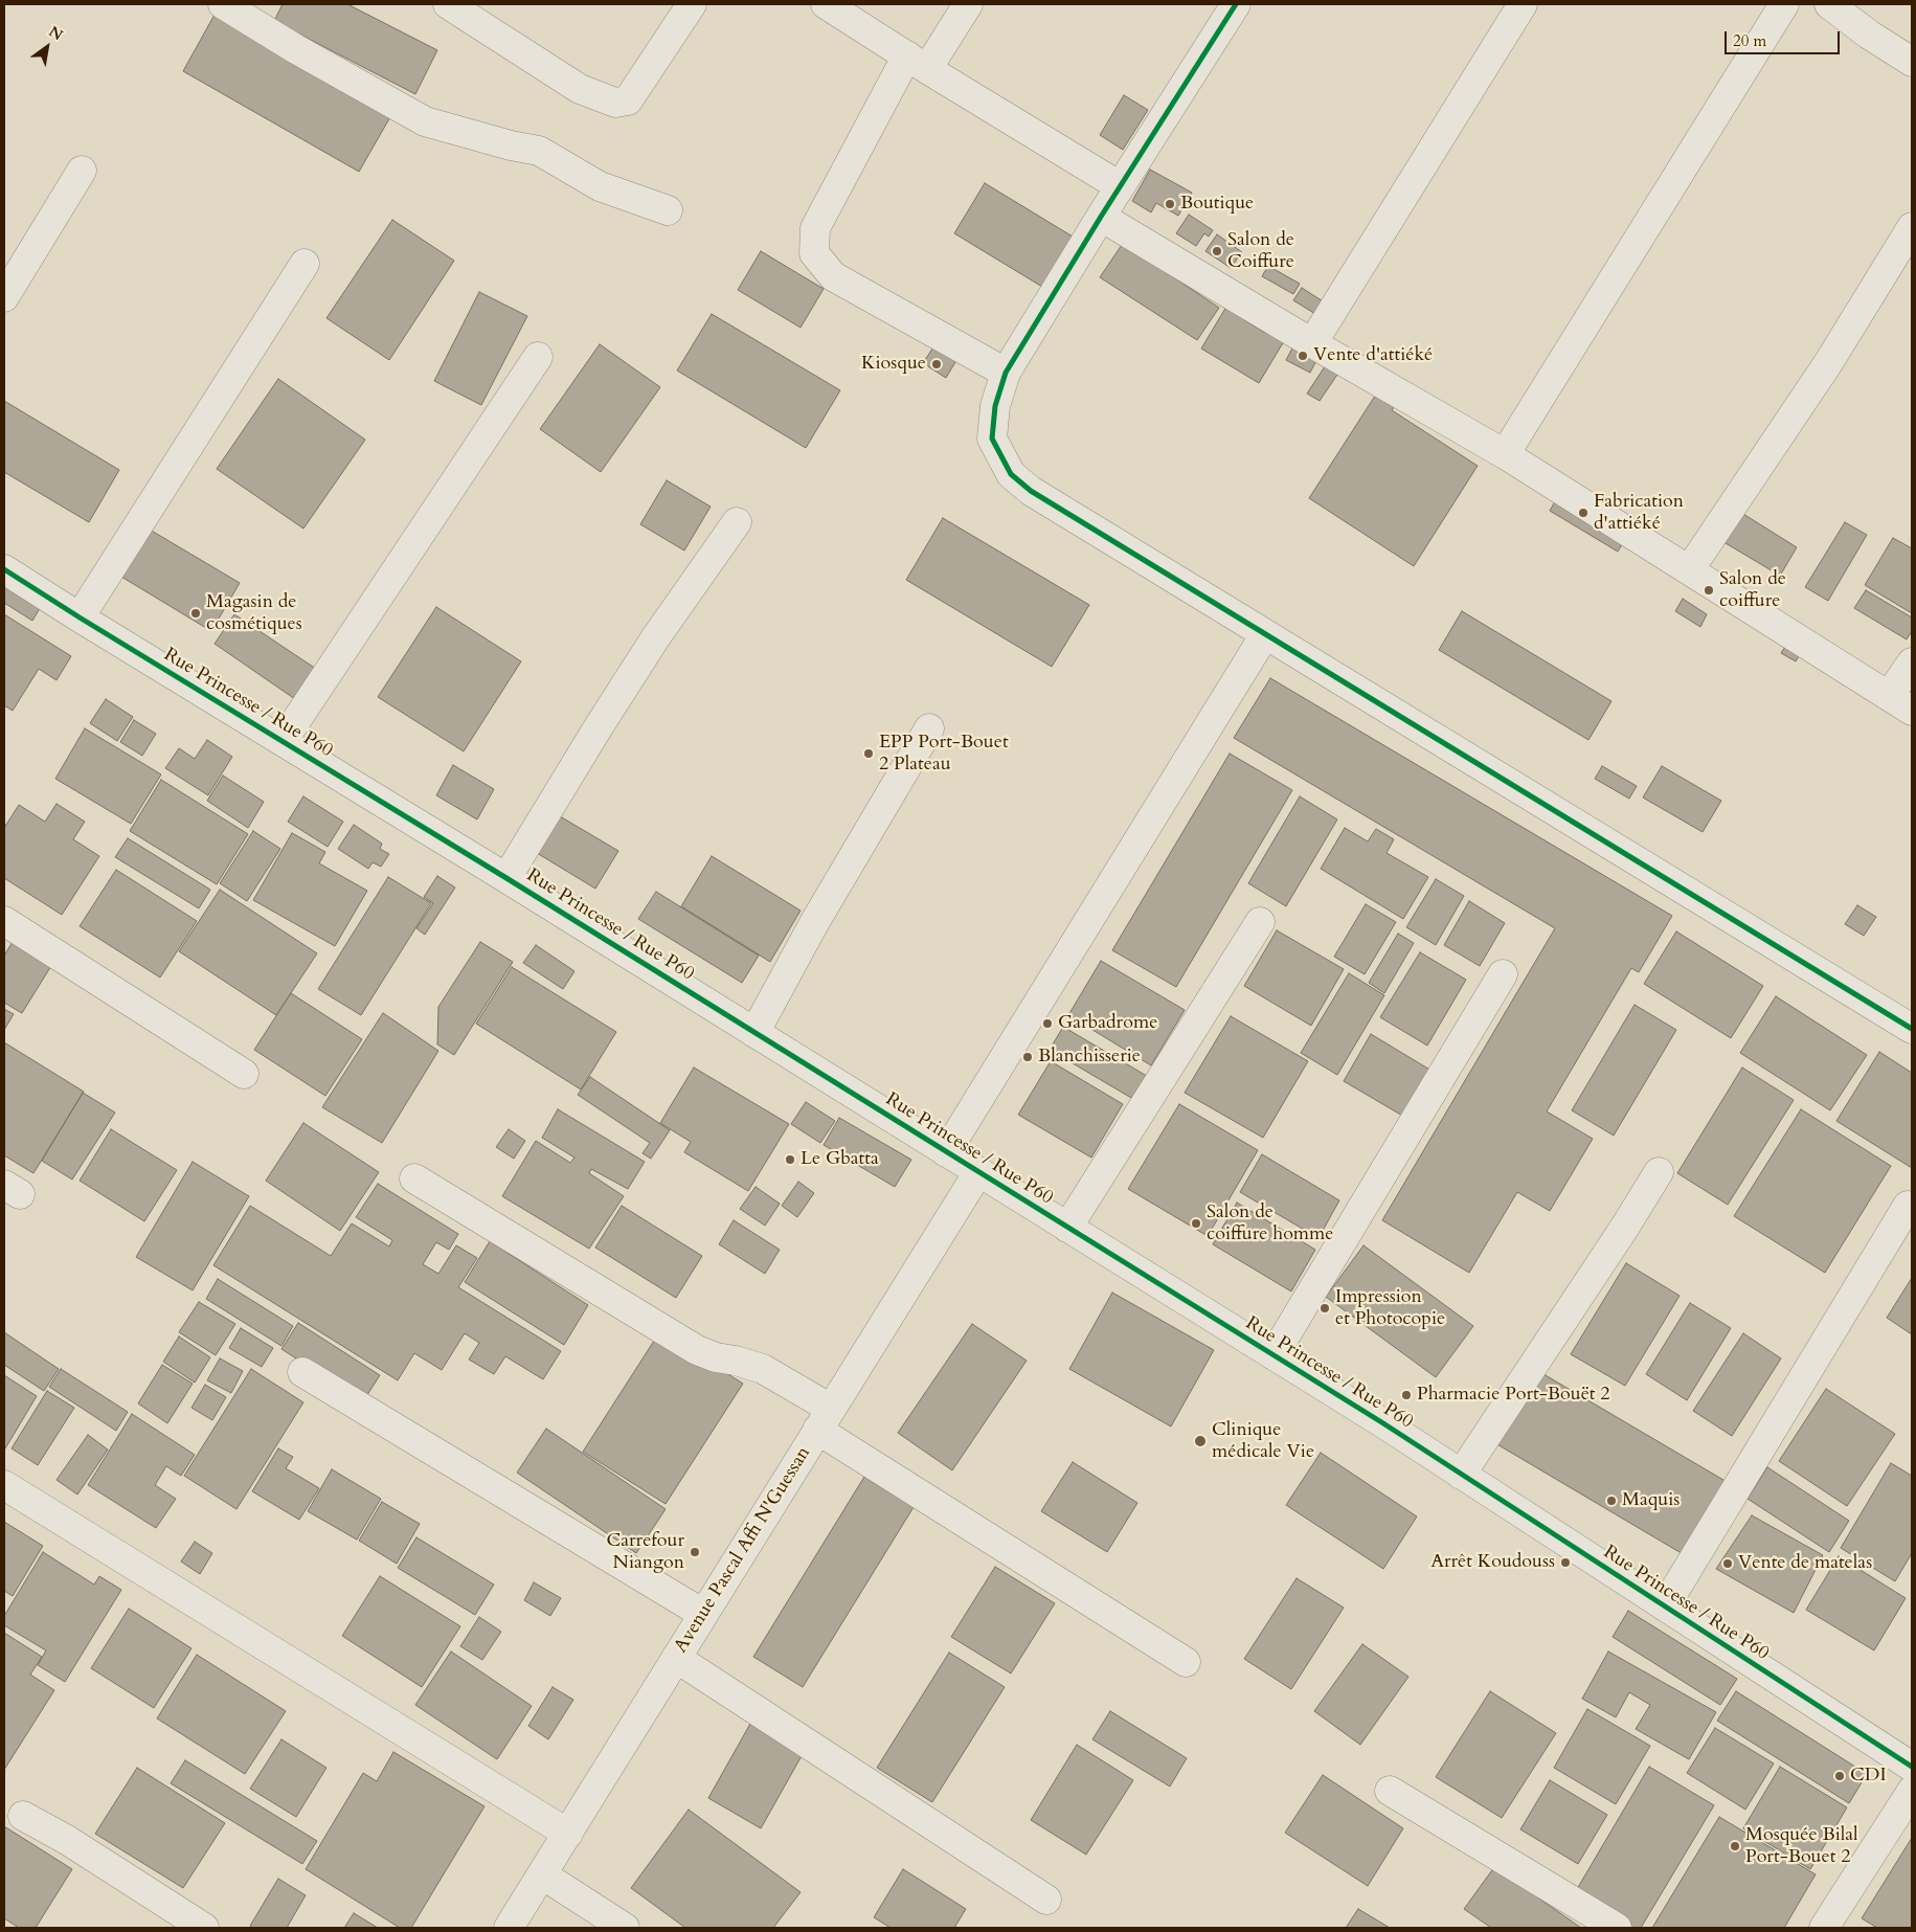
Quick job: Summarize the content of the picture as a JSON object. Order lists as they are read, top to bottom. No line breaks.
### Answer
{"streets":{"street":["Rue Princesse / Rue P60","Avenue Pascal Affi N'Guessan"]},"crossings":[["Rue Princesse / Rue P60","Avenue Pascal Affi N'Guessan"]],"places":["Boutique","Salon de Coiffure","Vente d'attiéké","Kiosque","Fabrication d'attiéké","Salon de coiffure","Magasin de cosmétiques","EPP Port-Bouet 2 Plateau","Garbadrome","Blanchisserie","Le Gbatta","Salon de coiffure homme","Impression et Photocopie","Pharmacie Port-Bouët 2","Clinique médicale Vie","Maquis","Carrefour Niangon","Arrêt Koudouss","Vente de matelas","CDI","Mosquée Bilal Port-Bouet 2"],"scale_bar":"20 m","north":"top right"}
